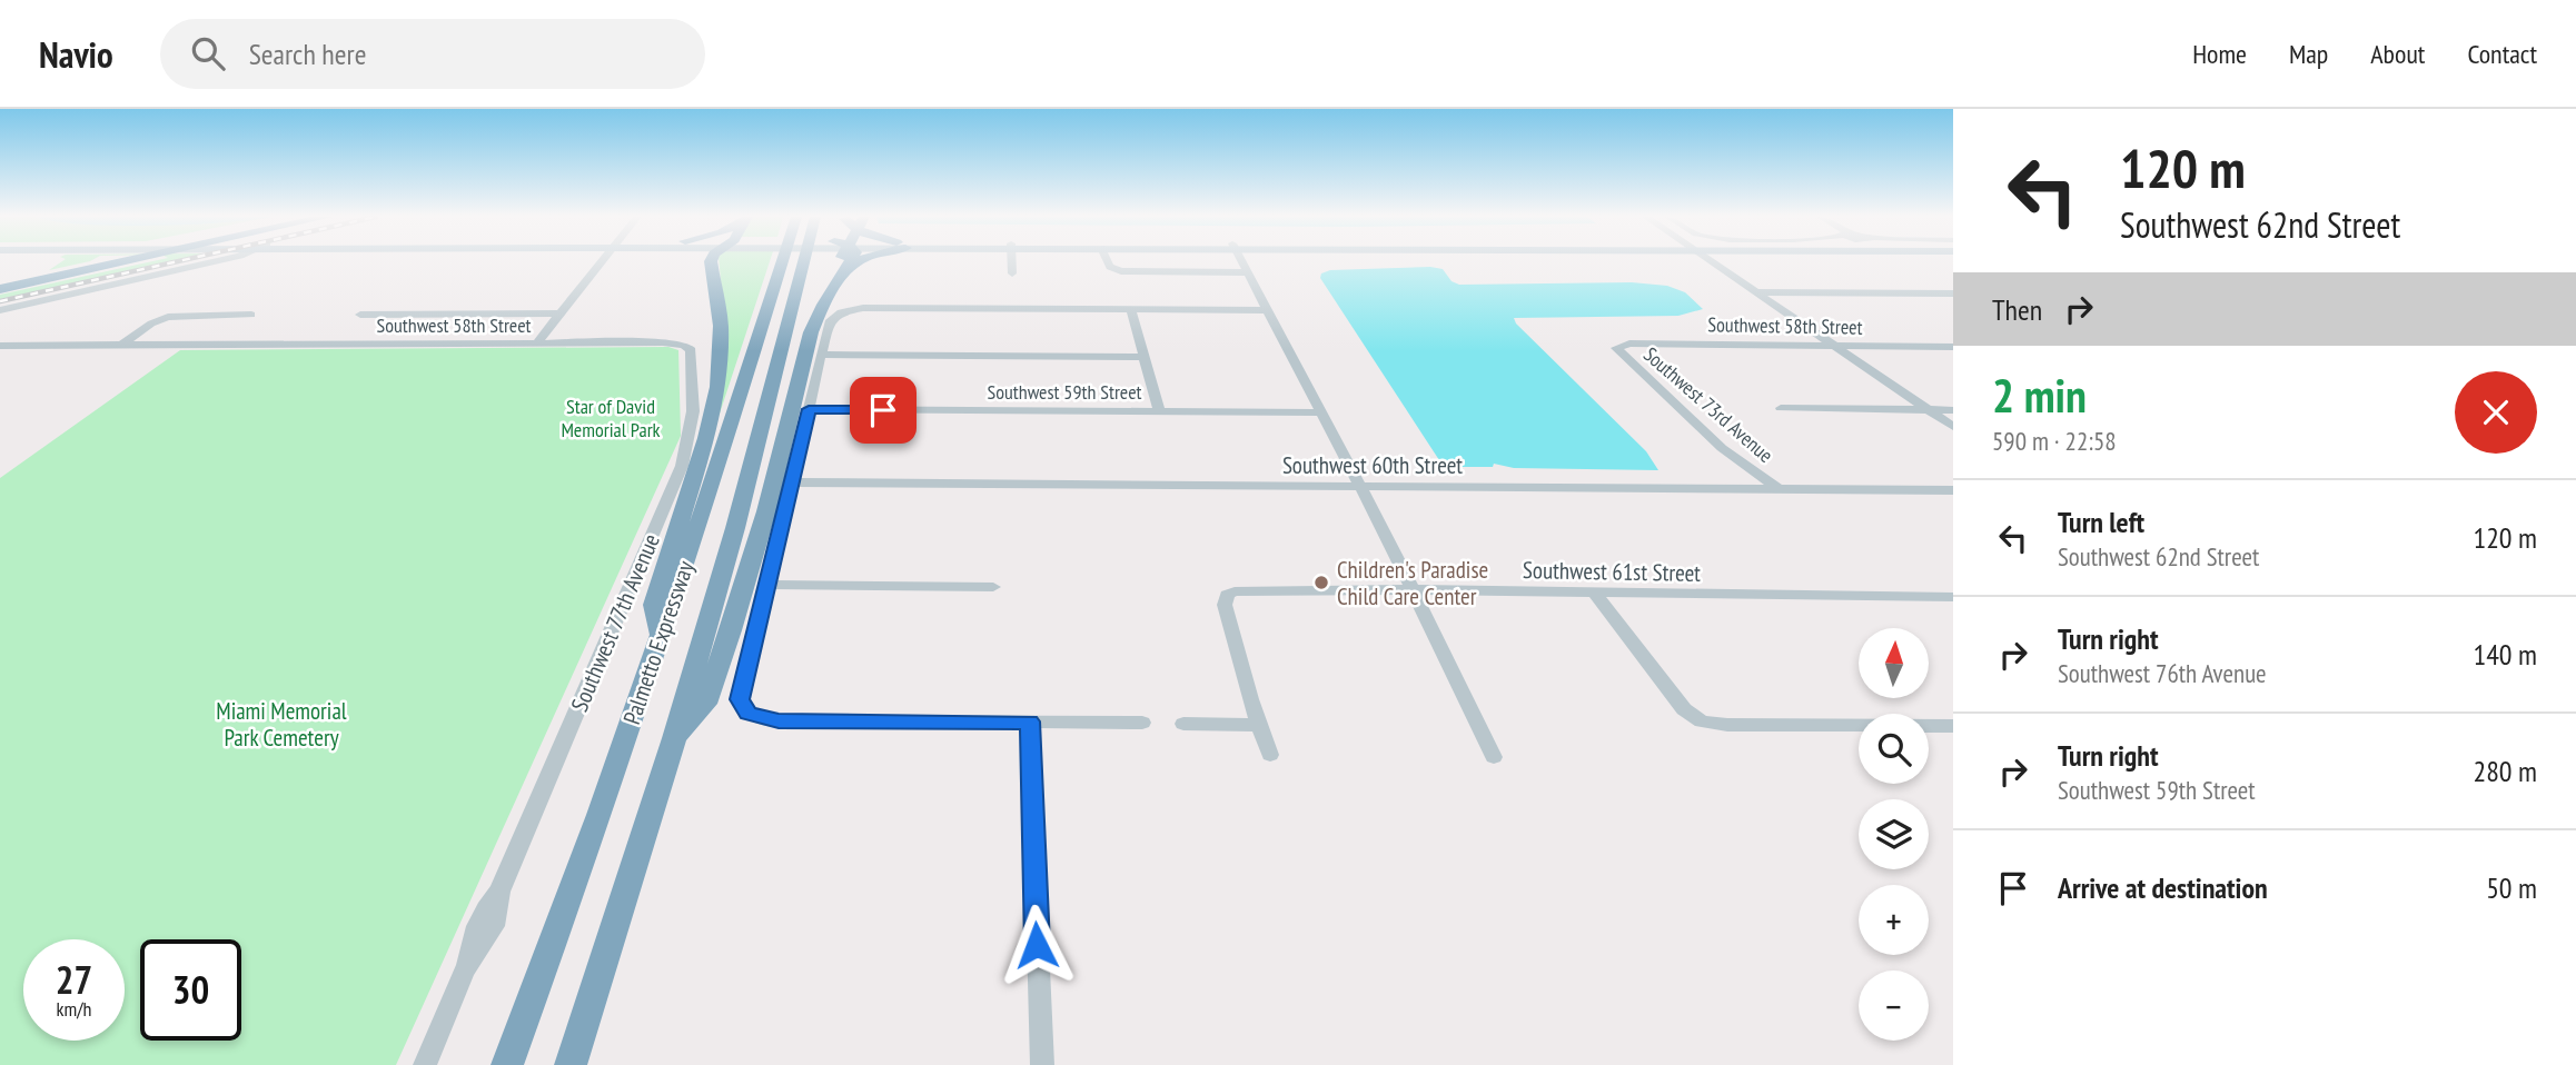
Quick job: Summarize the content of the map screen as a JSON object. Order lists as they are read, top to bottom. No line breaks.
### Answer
{"streets":{"highway":["Palmetto Expressway"],"street":["Southwest 58th Street","Southwest 59th Street","Southwest 73rd Avenue","Southwest 60th Street","Southwest 61st Street","Southwest 77th Avenue"]},"crossings":[["Southwest 58th Street","Southwest 73rd Avenue"],["Southwest 58th Street","Southwest 77th Avenue"],["Southwest 73rd Avenue","Southwest 60th Street"]],"parks":["Star of David Memorial Park","Miami Memorial Park Cemetery"],"places":["Children's Paradise Child Care Center"],"north":"top","page":{"header":"Navio","search":"Search here","nav":["Home","Map","About","Contact"],"turn":["120 m","Southwest 62nd Street"],"then":"Then","heading":["2 min","590 m · 22:58"],"list":[{"name":"Turn left","note":"Southwest 62nd Street","value":"120 m"},{"name":"Turn right","note":"Southwest 76th Avenue","value":"140 m"},{"name":"Turn right","note":"Southwest 59th Street","value":"280 m"},{"name":"Arrive at destination","value":"50 m"}],"map_buttons":["+","−"],"speed":"27 km/h","limit":"30"}}
